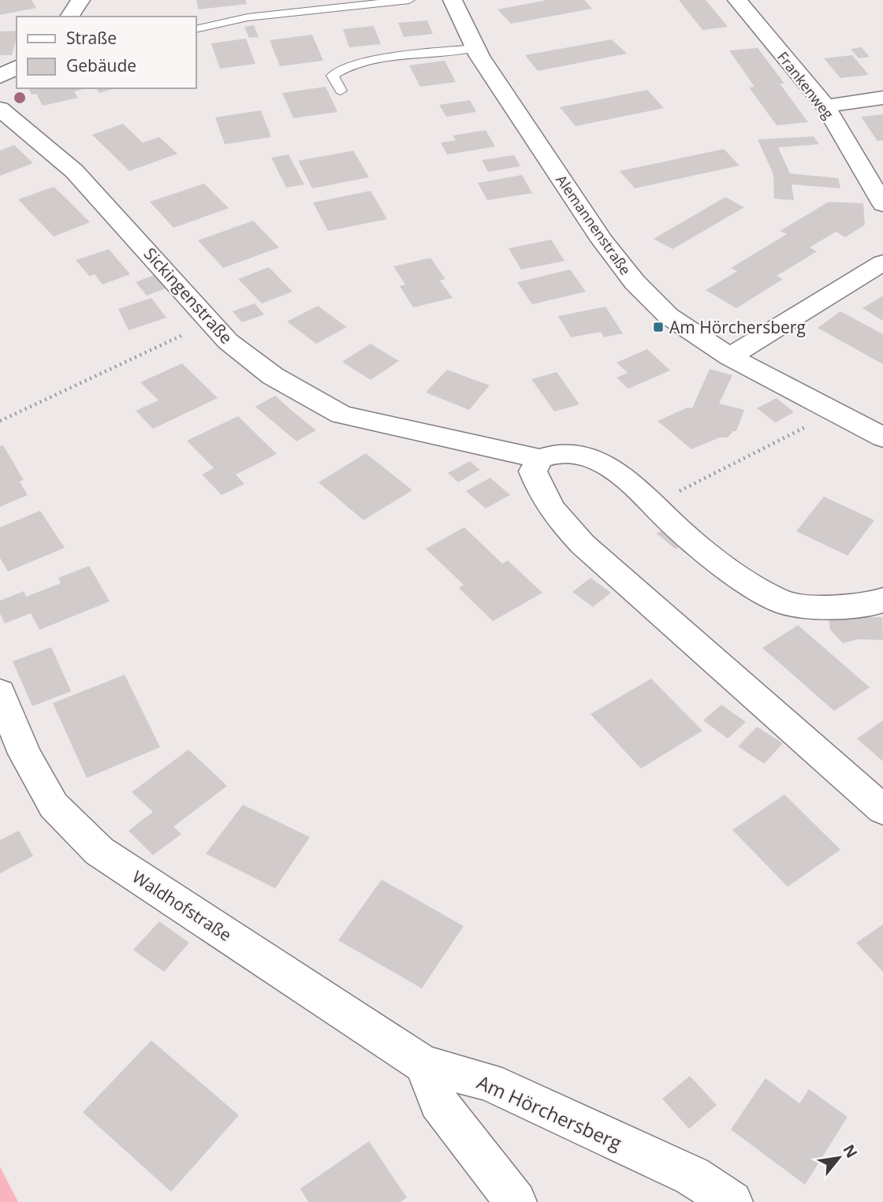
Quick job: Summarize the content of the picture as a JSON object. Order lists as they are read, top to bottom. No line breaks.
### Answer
{"streets":{"street":["Frankenweg","Alemannenstraße","Sickingenstraße","Waldhofstraße","Am Hörchersberg"]},"crossings":[["Waldhofstraße","Am Hörchersberg"]],"places":{"transit":["Am Hörchersberg"]},"legend":["Straße","Gebäude"],"north":"top right"}
